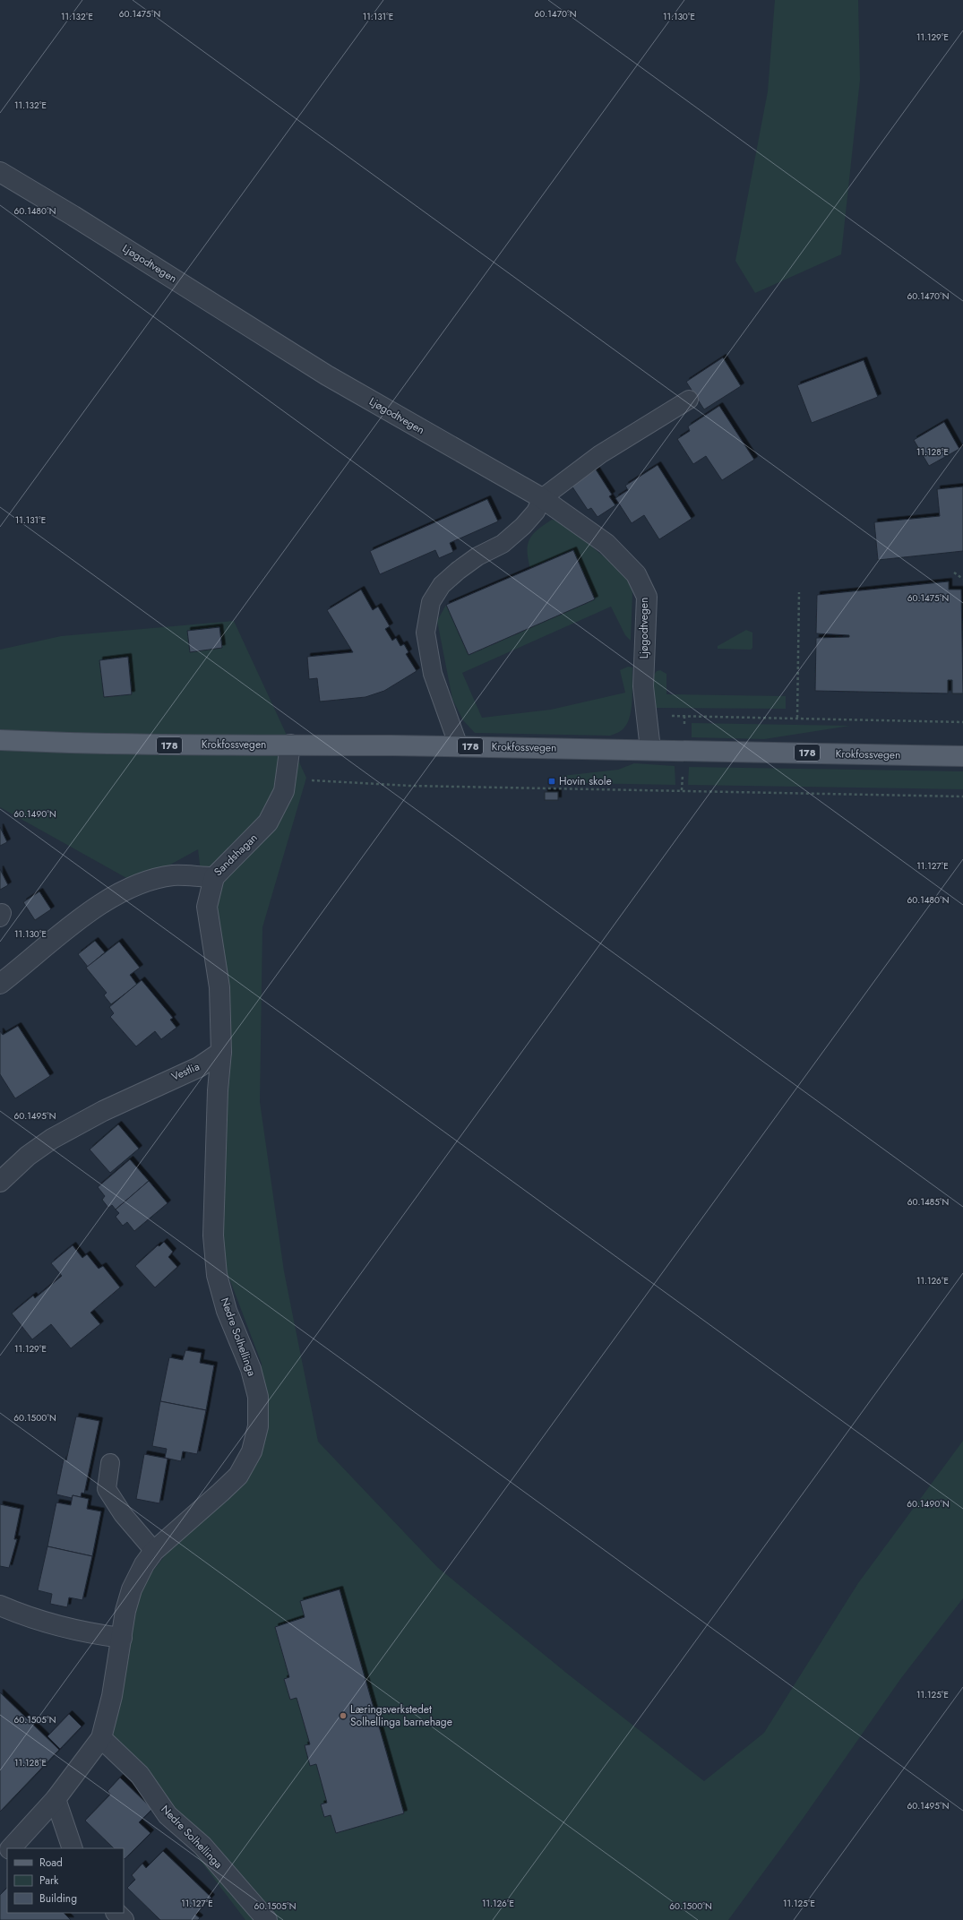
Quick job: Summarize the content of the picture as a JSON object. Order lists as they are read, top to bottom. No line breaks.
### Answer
{"streets":{"main road":["Krokfossvegen","178"],"street":["Ljøgodtvegen","Sandshagan","Vestlia","Nedre Solhellinga"]},"crossings":[["Ljøgodtvegen","Krokfossvegen"],["Krokfossvegen","Sandshagan"],["Vestlia","Nedre Solhellinga"]],"places":{"transit":["Hovin skole"],"other":["Læringsverkstedet Solhellinga barnehage"]},"legend":["Road","Park","Building"],"coordinates":["60.1475°N","60.1470°N","11.132°E","11.131°E","11.130°E","11.129°E","60.1480°N","11.128°E","60.1490°N","11.127°E","60.1495°N","60.1485°N","11.126°E","60.1500°N","11.125°E","60.1505°N"]}
